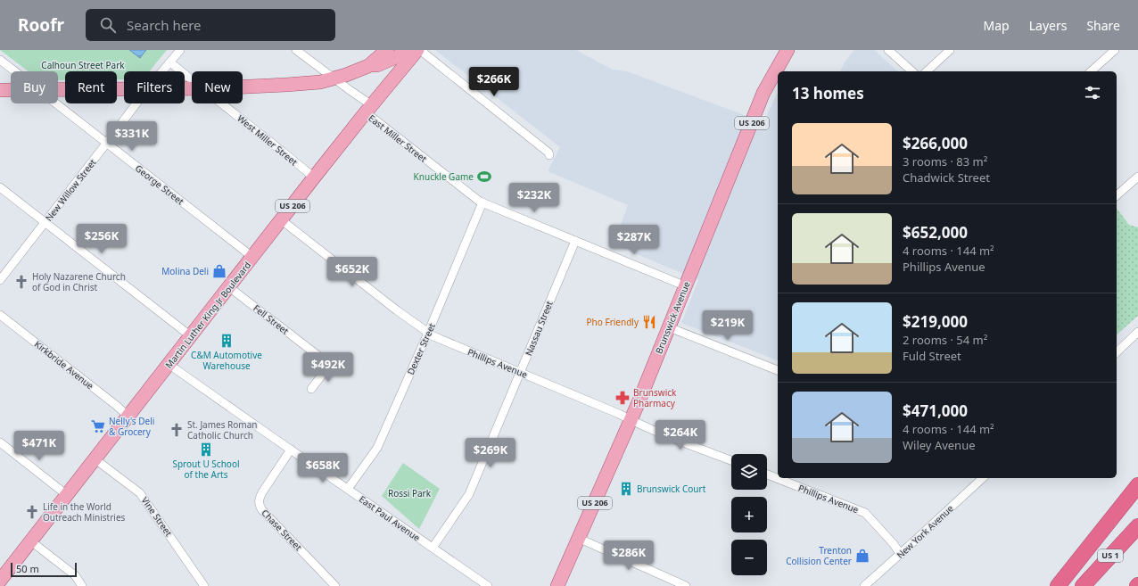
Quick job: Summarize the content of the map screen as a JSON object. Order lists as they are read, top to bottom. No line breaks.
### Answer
{"streets":{"highway":["US 1"],"main road":["US 206","Martin Luther King Jr Boulevard","Brunswick Avenue"],"street":["East Miller Street","West Miller Street","George Street","New Willow Street","Fell Street","Nassau Street","Dexter Street","Phillips Avenue","Kirkbride Avenue","Vine Street","East Paul Avenue","Chase Street","New York Avenue"]},"crossings":[["East Miller Street","Martin Luther King Jr Boulevard"],["East Miller Street","Brunswick Avenue"],["East Miller Street","Nassau Street"],["East Miller Street","Dexter Street"],["West Miller Street","New Willow Street"],["West Miller Street","Martin Luther King Jr Boulevard"],["George Street","New Willow Street"],["George Street","Martin Luther King Jr Boulevard"],["Martin Luther King Jr Boulevard","Fell Street"],["Martin Luther King Jr Boulevard","Phillips Avenue"],["Martin Luther King Jr Boulevard","Kirkbride Avenue"],["Martin Luther King Jr Boulevard","Vine Street"],["Martin Luther King Jr Boulevard","East Paul Avenue"],["Brunswick Avenue","Phillips Avenue"],["Nassau Street","Phillips Avenue"],["Nassau Street","East Paul Avenue"],["Dexter Street","Phillips Avenue"],["Dexter Street","East Paul Avenue"],["Phillips Avenue","New York Avenue"],["East Paul Avenue","Chase Street"]],"parks":["Calhoun Street Park","Rossi Park"],"places":{"sports":["Knuckle Game"],"shop":["Molina Deli","Trenton Collision Center"],"church":["Holy Nazarene Church of God in Christ","St. James Roman Catholic Church","Life in the World Outreach Ministries"],"restaurant":["Pho Friendly"],"building":["C&M Automotive Warehouse","Sprout U School of the Arts","Brunswick Court"],"pharmacy":["Brunswick Pharmacy"],"supermarket":["Nelly's Deli & Grocery"]},"scale_bar":"50 m","page":{"header":"Roofr","search":"Search here","nav":["Map","Layers","Share"],"price":["$266K","$331K","$232K","$256K","$287K","$652K","$219K","$492K","$264K","$471K","$269K","$658K","$286K"],"chip":["Buy","Rent","Filters","New"],"heading":"13 homes","list":[{"name":"$266,000","note":"3 rooms · 83 m² · Chadwick Street"},{"name":"$652,000","note":"4 rooms · 144 m² · Phillips Avenue"},{"name":"$219,000","note":"2 rooms · 54 m² · Fuld Street"},{"name":"$471,000","note":"4 rooms · 144 m² · Wiley Avenue"}],"map_buttons":["+","−"],"scale":"50 m"}}
